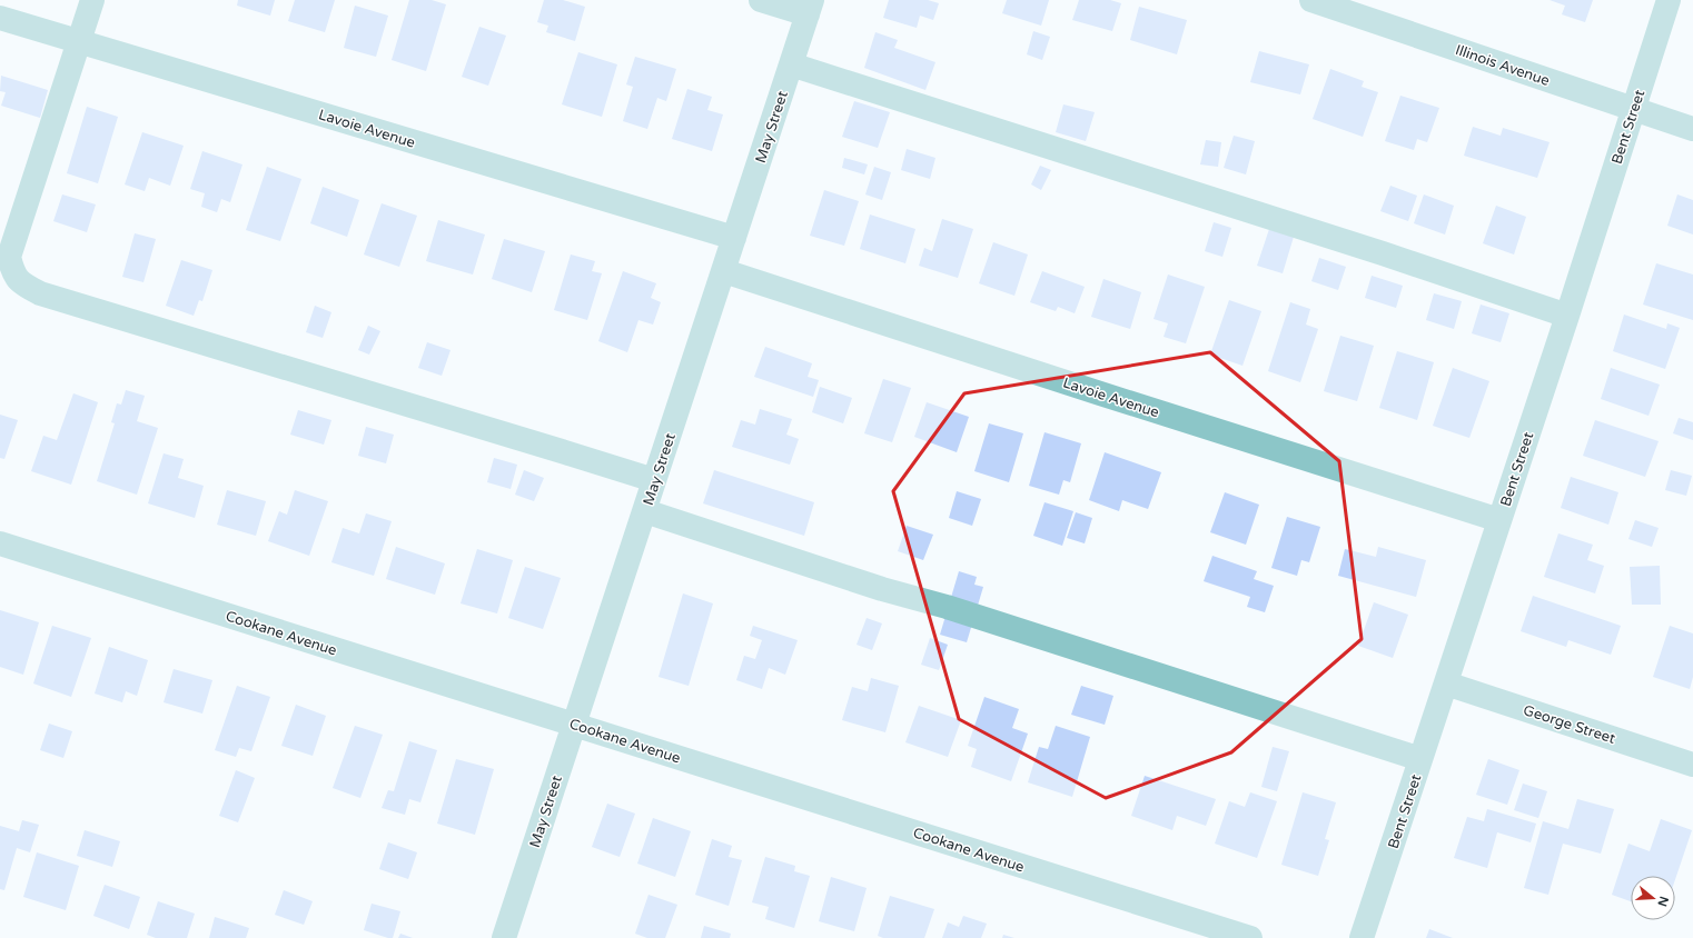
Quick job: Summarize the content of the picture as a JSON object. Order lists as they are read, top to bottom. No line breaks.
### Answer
{"streets":{"street":["Illinois Avenue","May Street","Bent Street","Lavoie Avenue","Cookane Avenue","George Street"]},"crossings":[["Illinois Avenue","Bent Street"],["May Street","Lavoie Avenue"],["May Street","Cookane Avenue"],["Bent Street","Lavoie Avenue"],["Bent Street","George Street"]],"north":"right"}
